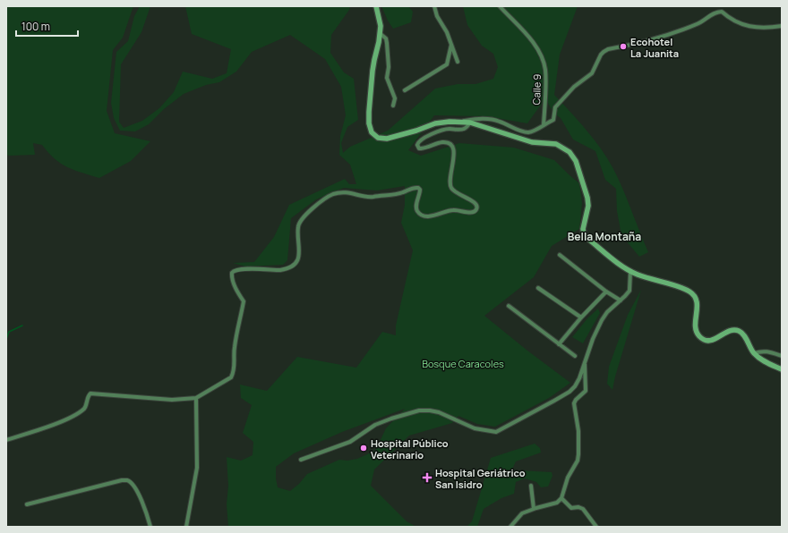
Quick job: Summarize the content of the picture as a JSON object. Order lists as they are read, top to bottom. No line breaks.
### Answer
{"streets":{"street":["Calle 9"]},"districts":["Bella Montaña"],"parks":["Bosque Caracoles"],"places":{"other":["Ecohotel La Juanita","Hospital Público Veterinario"],"health":["Hospital Geriátrico San Isidro"]},"scale_bar":"100 m"}
